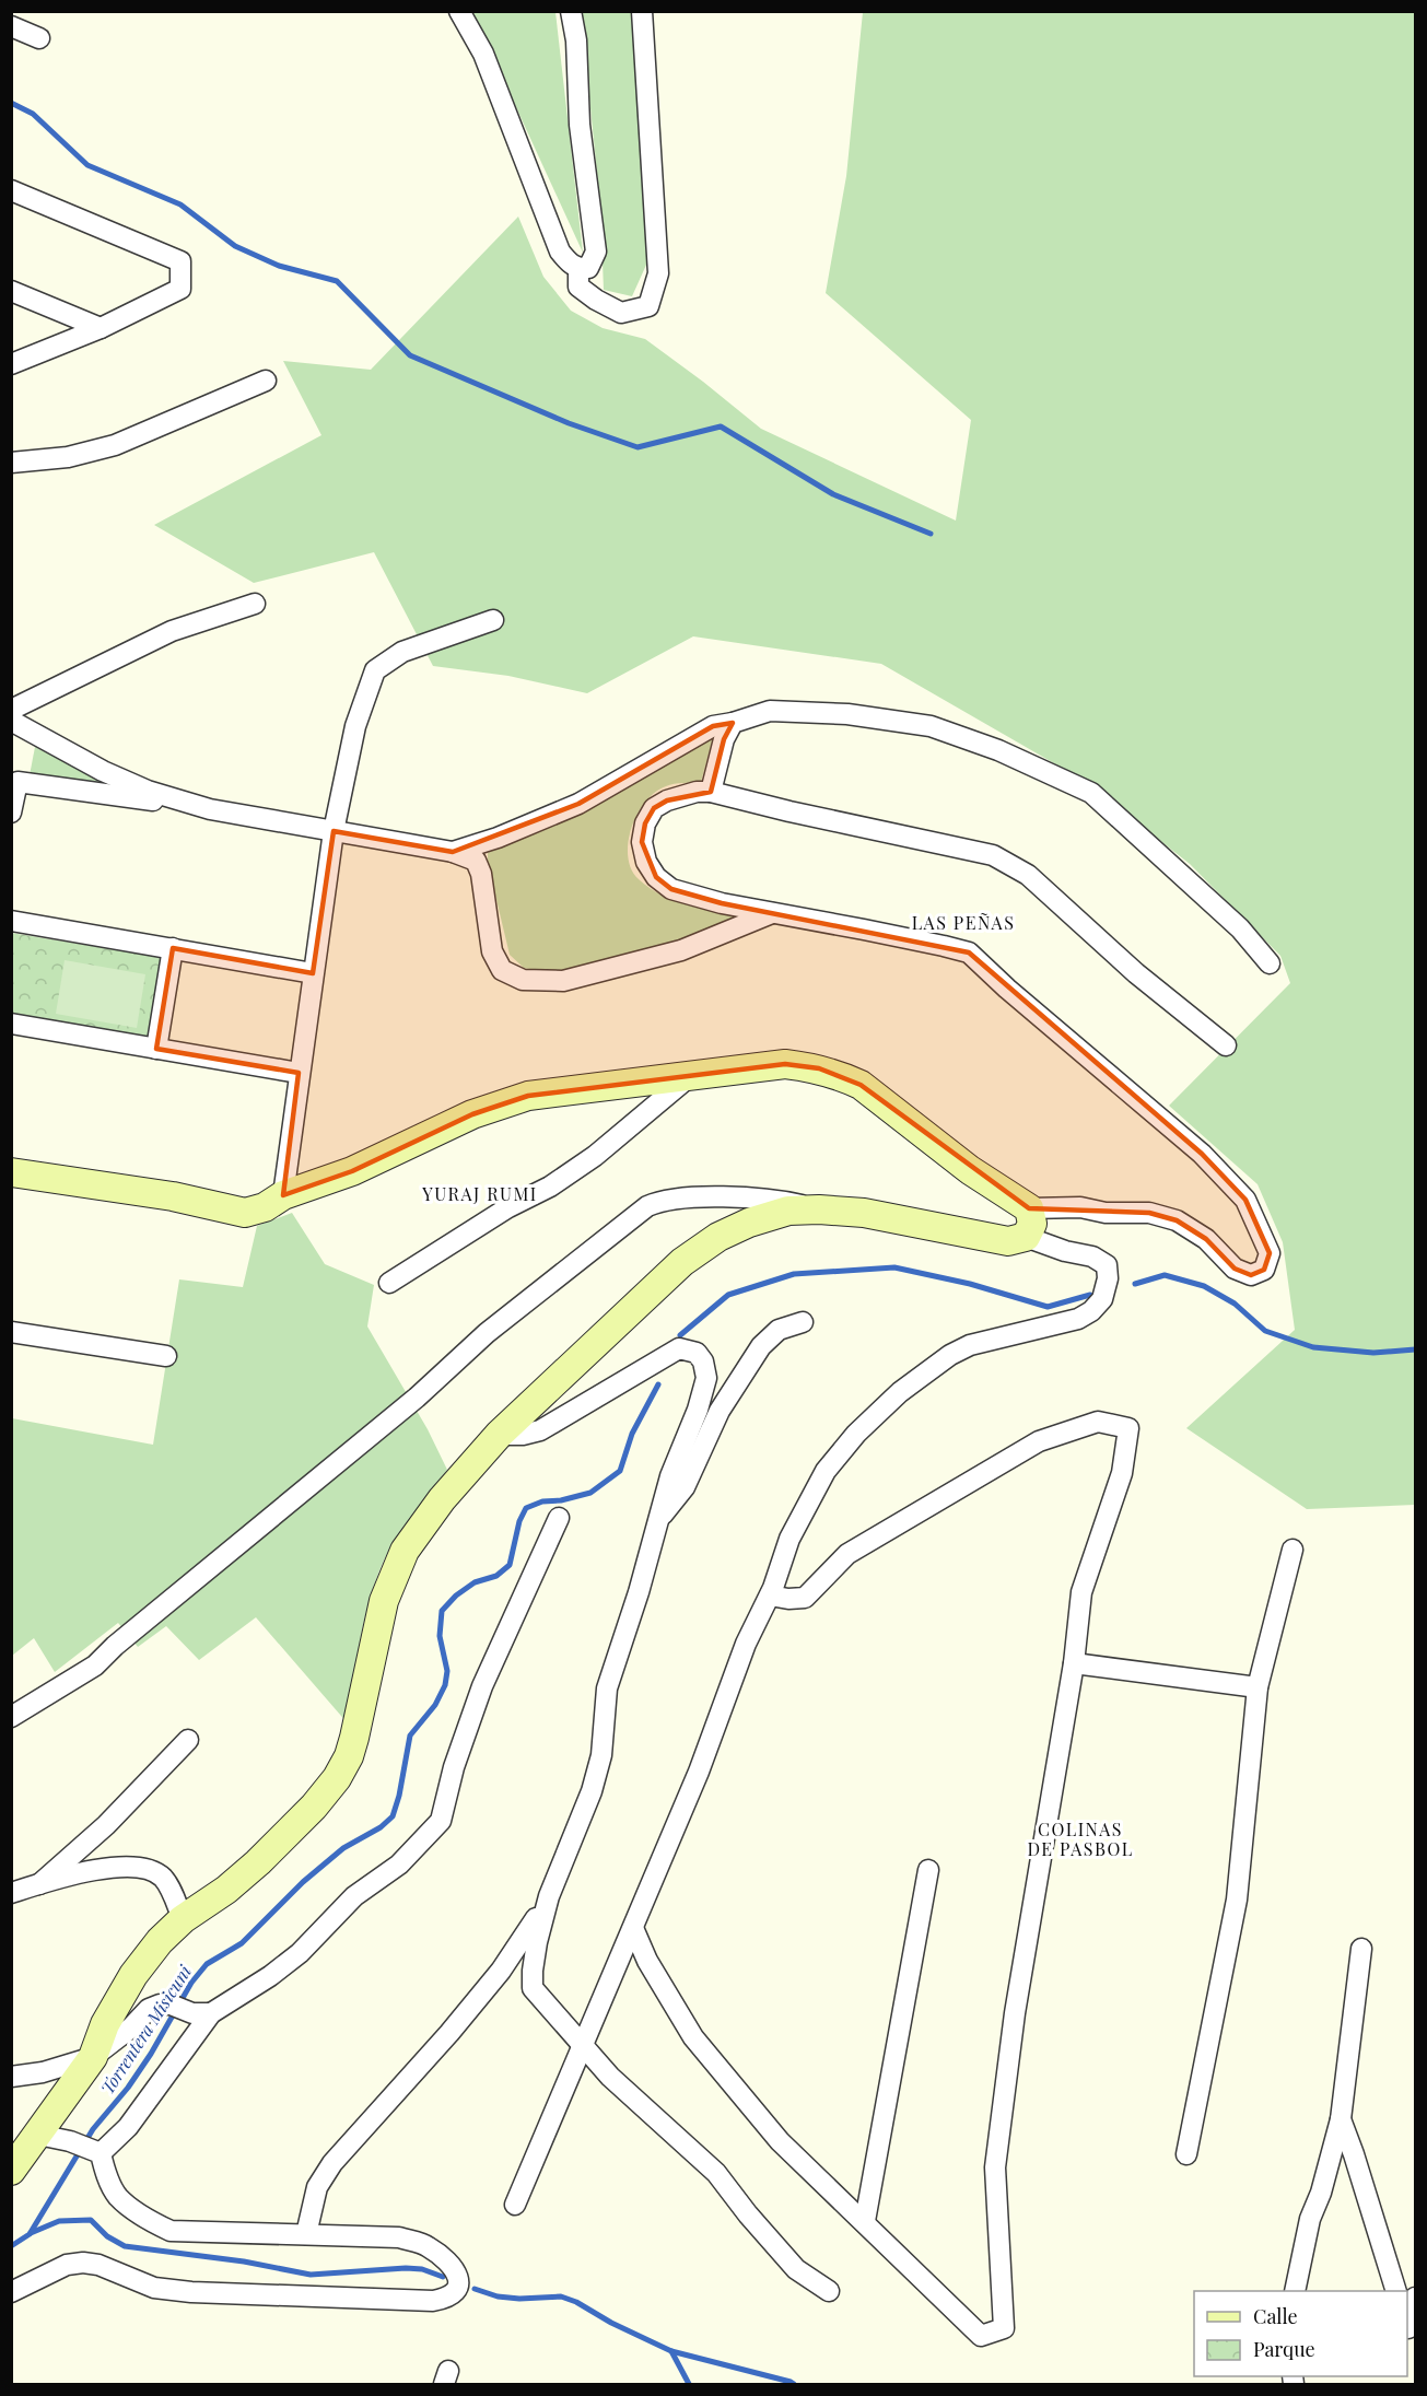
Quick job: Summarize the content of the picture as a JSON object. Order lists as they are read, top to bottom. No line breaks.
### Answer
{"districts":["LAS PEÑAS","YURAJ RUMI","COLINAS DE PASBOL"],"water":["Torrentera Misicuni"],"legend":["Calle","Parque"]}
